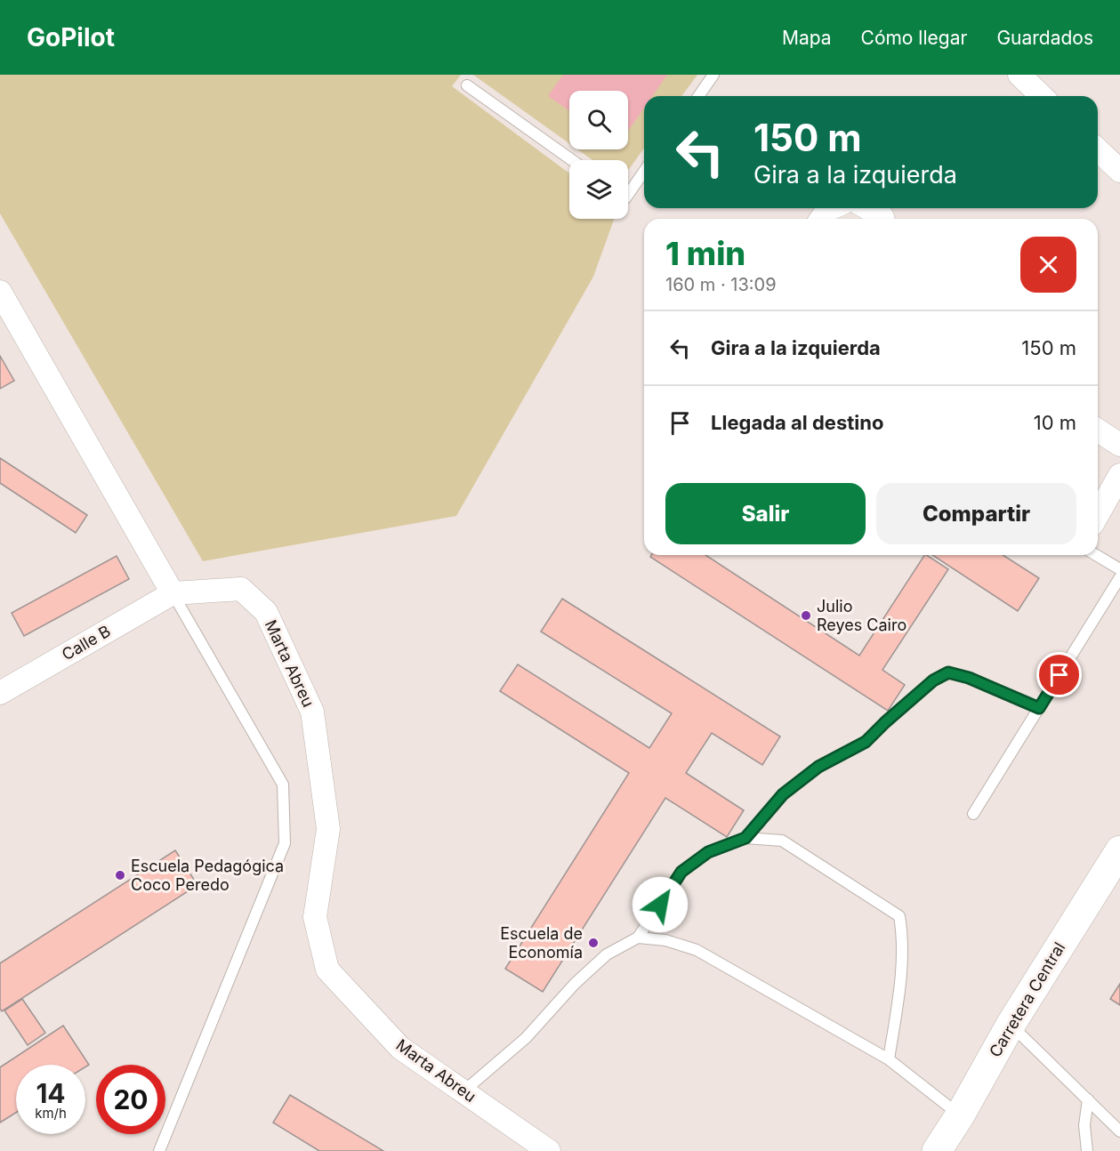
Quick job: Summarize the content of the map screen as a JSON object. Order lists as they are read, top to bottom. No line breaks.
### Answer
{"streets":{"main road":["Carretera Central"],"street":["Calle B","Marta Abreu"]},"crossings":[["Calle B","Marta Abreu"]],"places":["Julio Reyes Cairo","Escuela Pedagógica Coco Peredo","Escuela de Economía"],"page":{"header":"GoPilot","nav":["Mapa","Cómo llegar","Guardados"],"turn":["150 m","Gira a la izquierda"],"heading":["1 min","160 m · 13:09"],"list":[{"name":"Gira a la izquierda","value":"150 m"},{"name":"Llegada al destino","value":"10 m"}],"buttons":["Salir","Compartir"],"speed":"14 km/h","limit":"20"}}
